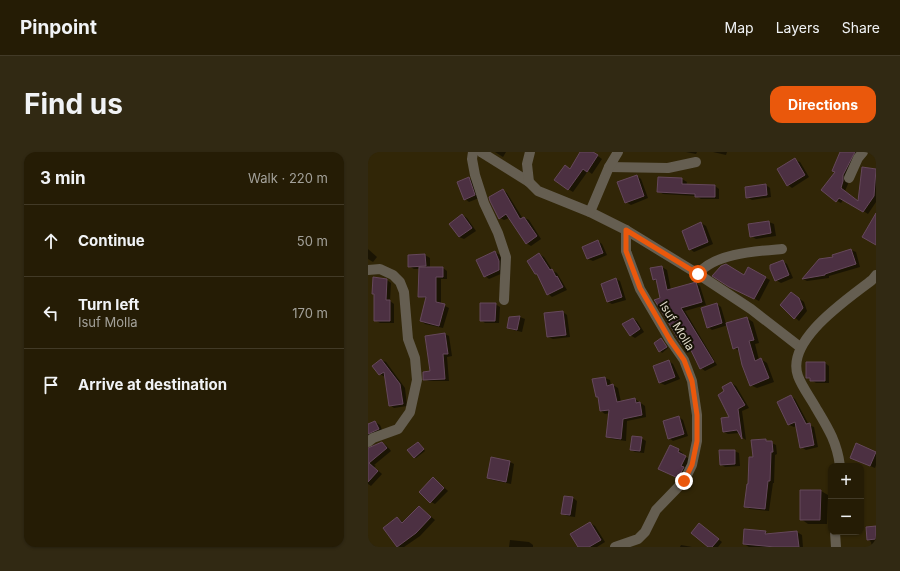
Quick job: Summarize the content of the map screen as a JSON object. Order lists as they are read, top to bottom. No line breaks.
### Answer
{"streets":{"street":["Isuf Molla"]},"page":{"header":"Pinpoint","nav":["Map","Layers","Share"],"buttons":"Directions","title":"Find us","heading":["3 min","Walk · 220 m"],"list":[["Continue","50 m"],["Turn left","Isuf Molla","170 m"],"Arrive at destination"],"map_buttons":["+","−"]}}
